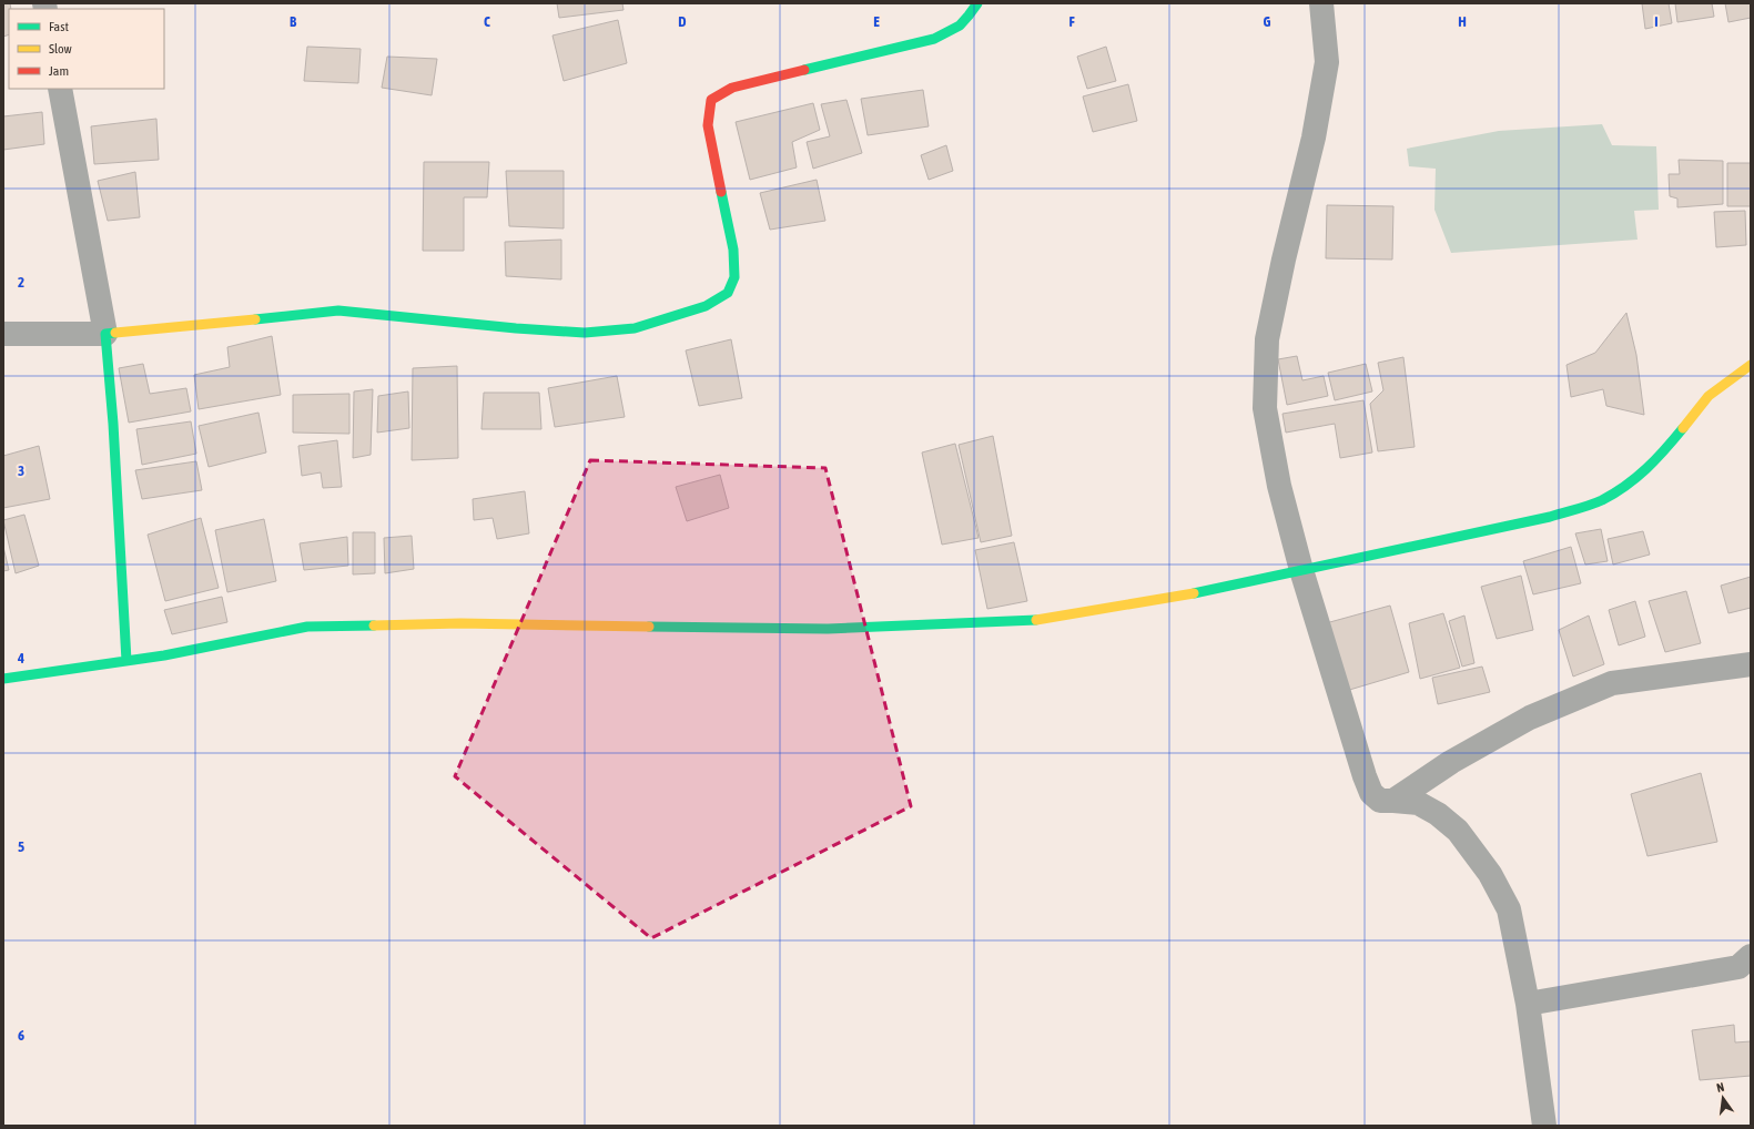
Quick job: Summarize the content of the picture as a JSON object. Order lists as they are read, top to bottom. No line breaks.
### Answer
{"legend":["Fast","Slow","Jam"],"north":"top","grid":{"columns":["B","C","D","E","F","G","H","I"],"rows":["2","3","4","5","6"]}}
